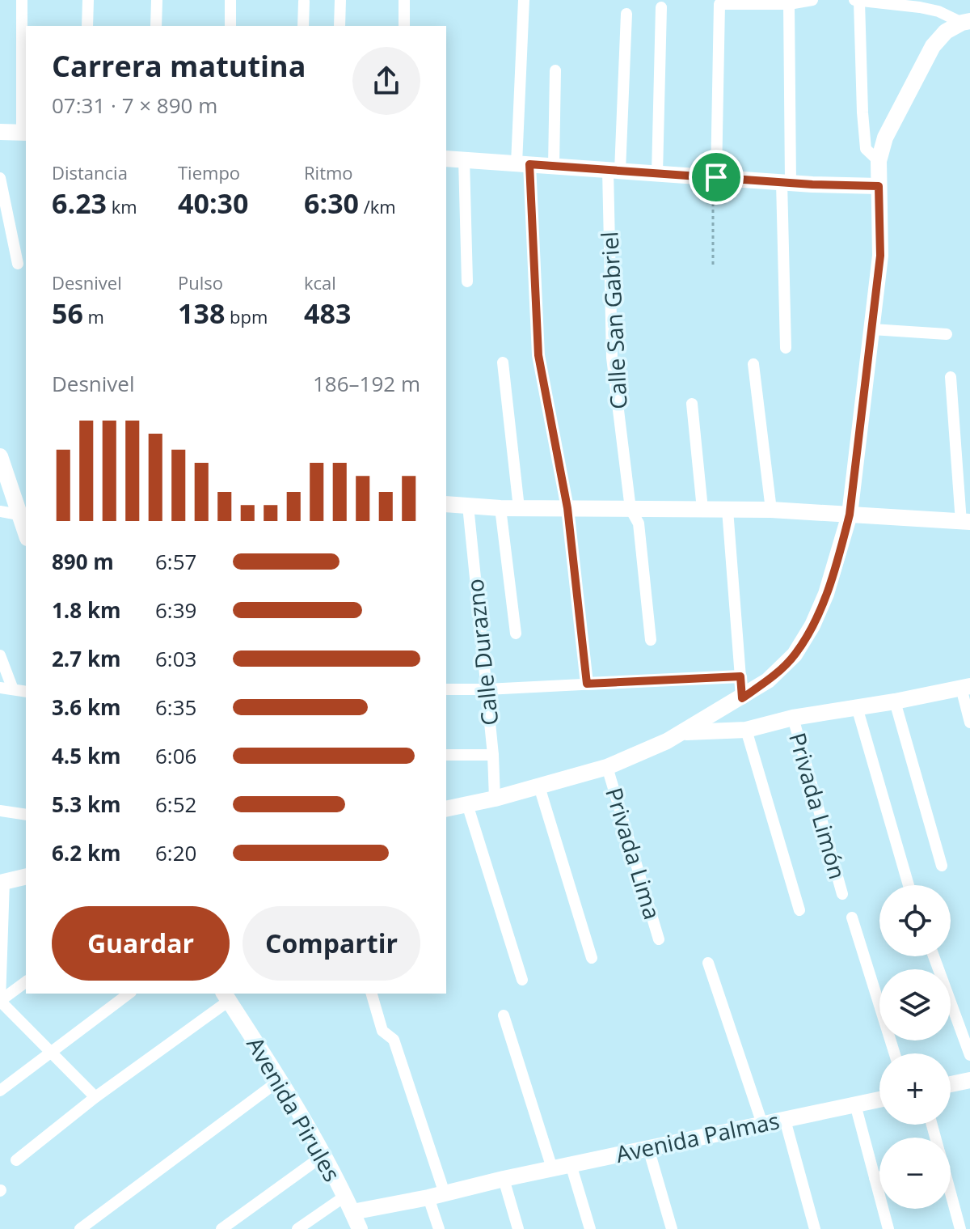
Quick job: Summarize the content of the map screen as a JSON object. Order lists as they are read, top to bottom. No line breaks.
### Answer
{"streets":{"main road":["Avenida Pirules","Avenida Palmas"],"street":["Calle San Gabriel","Calle Durazno","Privada Limón","Privada Lima"]},"crossings":[["Avenida Pirules","Avenida Palmas"]],"page":{"heading":["Carrera matutina","07:31 · 7 × 890 m"],"stats":[["Distancia","6.23 km"],["Tiempo","40:30"],["Ritmo","6:30 /km"],["Desnivel","56 m"],["Pulso","138 bpm"],["kcal","483"]],"chart":["Desnivel","186–192 m"],"list":[{"name":"890 m","note":"6:57"},{"name":"1.8 km","note":"6:39"},{"name":"2.7 km","note":"6:03"},{"name":"3.6 km","note":"6:35"},{"name":"4.5 km","note":"6:06"},{"name":"5.3 km","note":"6:52"},{"name":"6.2 km","note":"6:20"}],"map_buttons":["+","−"],"buttons":["Guardar","Compartir"]}}
